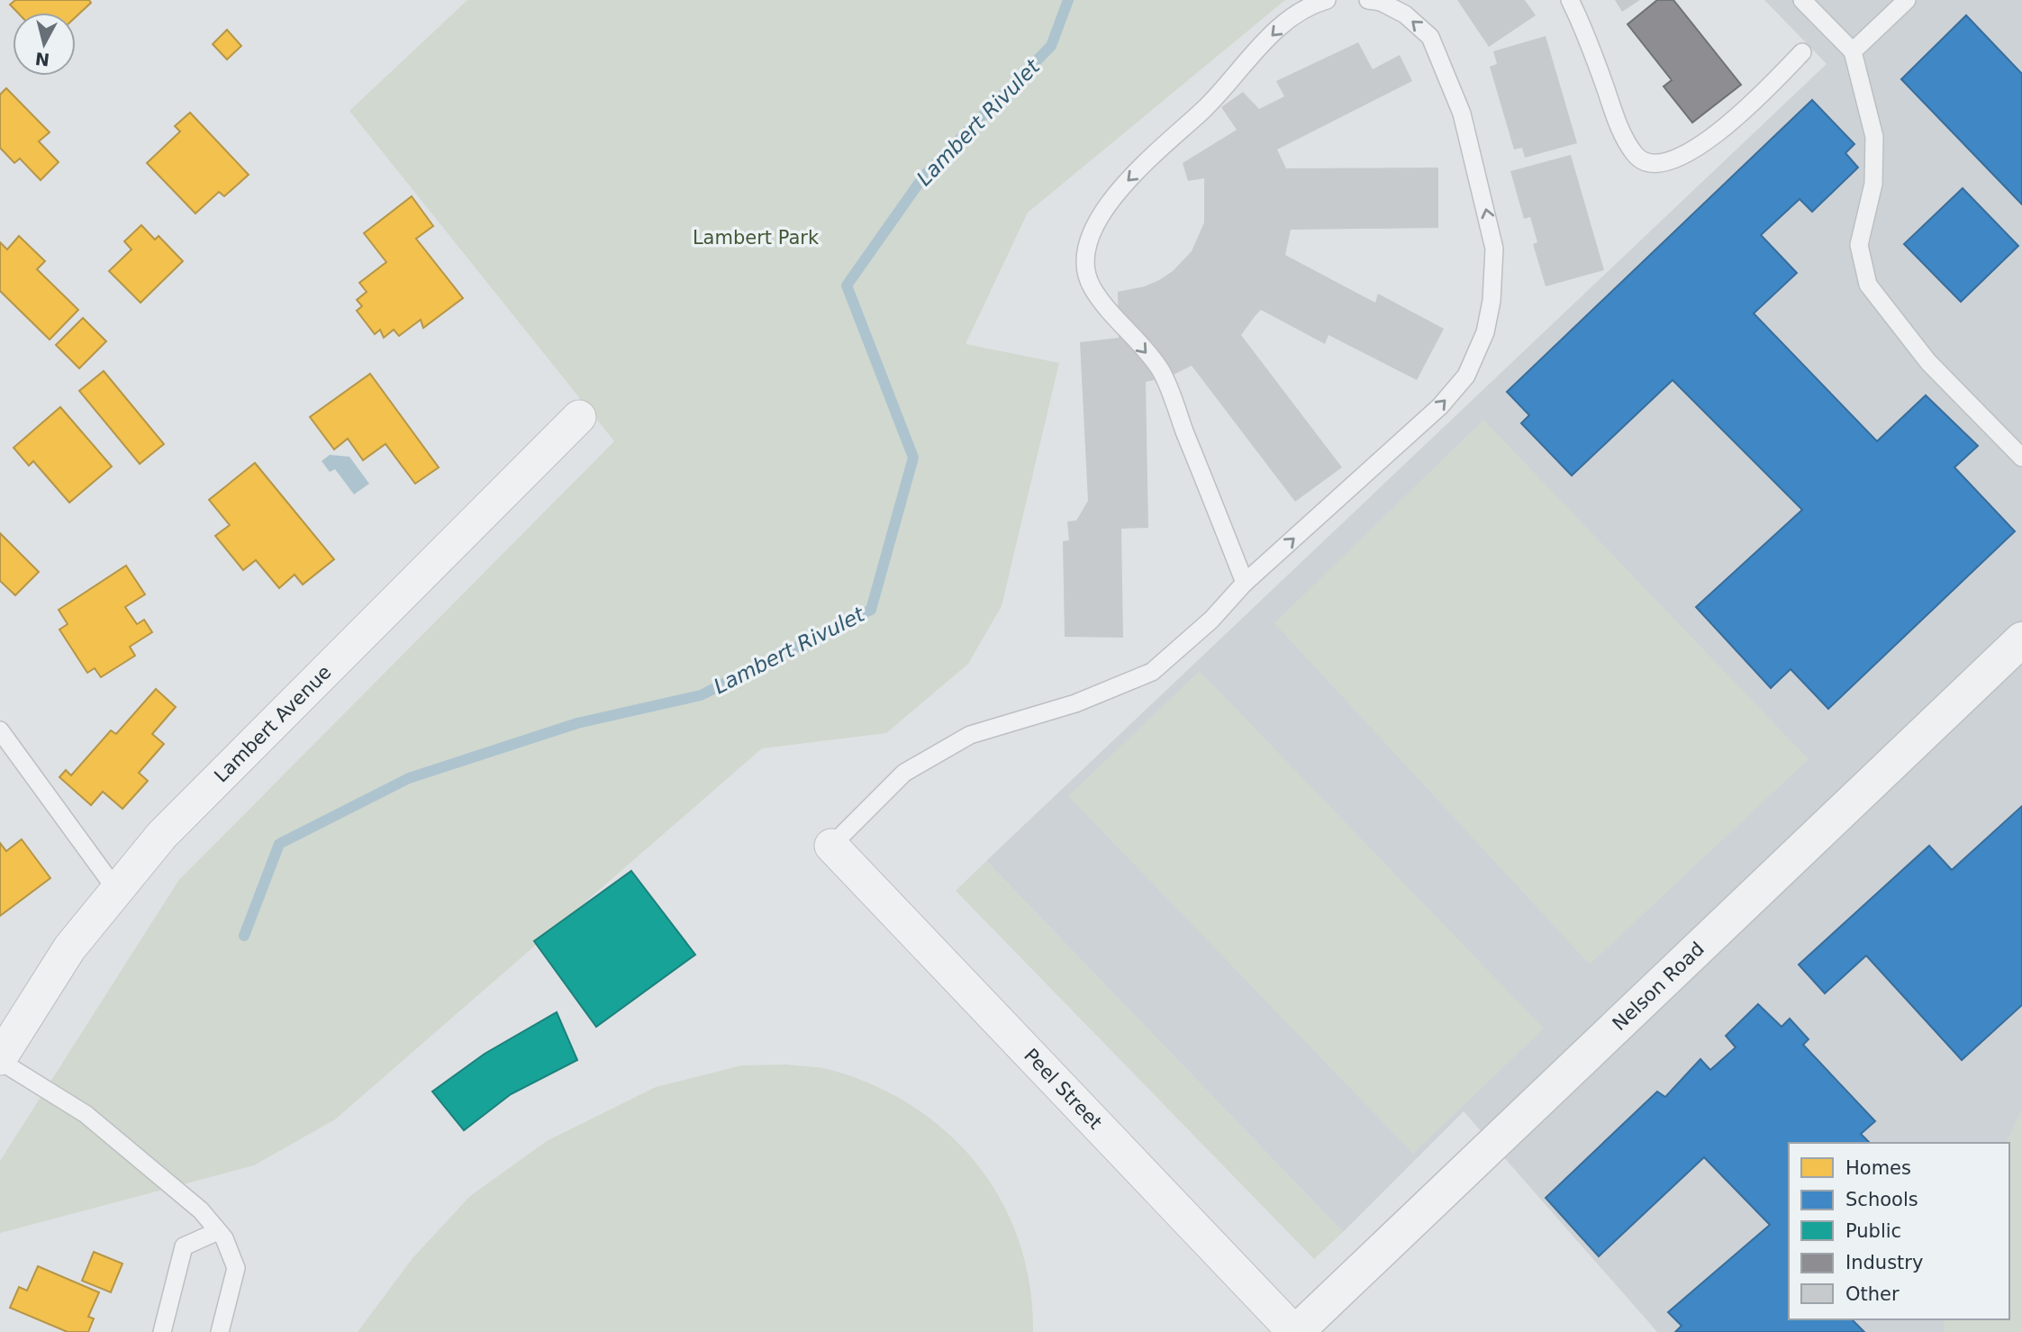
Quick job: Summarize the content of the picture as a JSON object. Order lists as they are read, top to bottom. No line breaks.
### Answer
{"streets":{"street":["Lambert Avenue","Nelson Road","Peel Street"]},"crossings":[["Nelson Road","Peel Street"]],"water":["Lambert Rivulet"],"parks":["Lambert Park"],"legend":["Homes","Schools","Public","Industry","Other"],"north":"bottom"}
